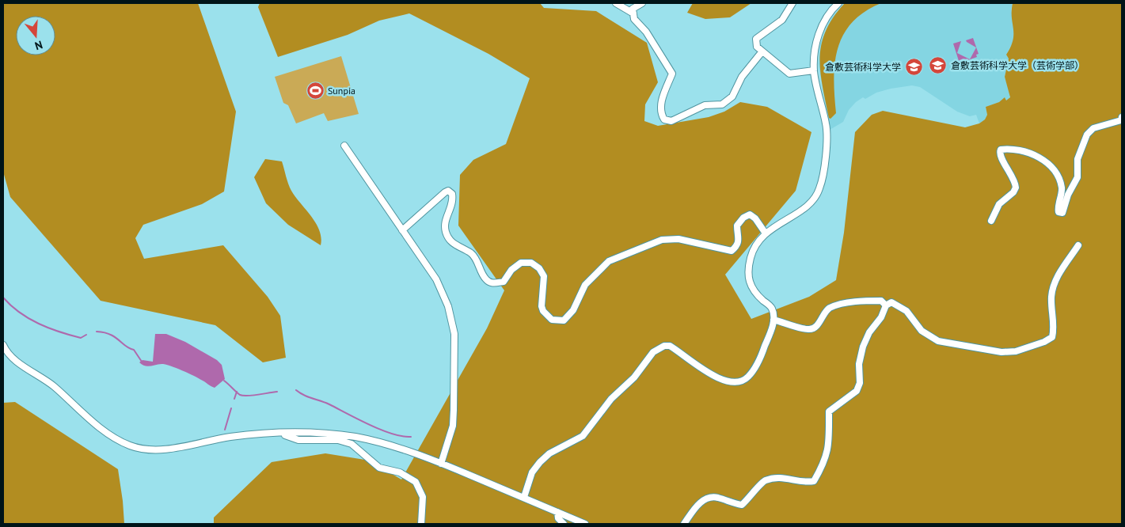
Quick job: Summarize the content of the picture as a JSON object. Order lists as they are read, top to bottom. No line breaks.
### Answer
{"places":{"school or university":["倉敷芸術科学大学（芸術学部）","倉敷芸術科学大学"],"sports":["Sunpia"]},"north":"bottom"}
